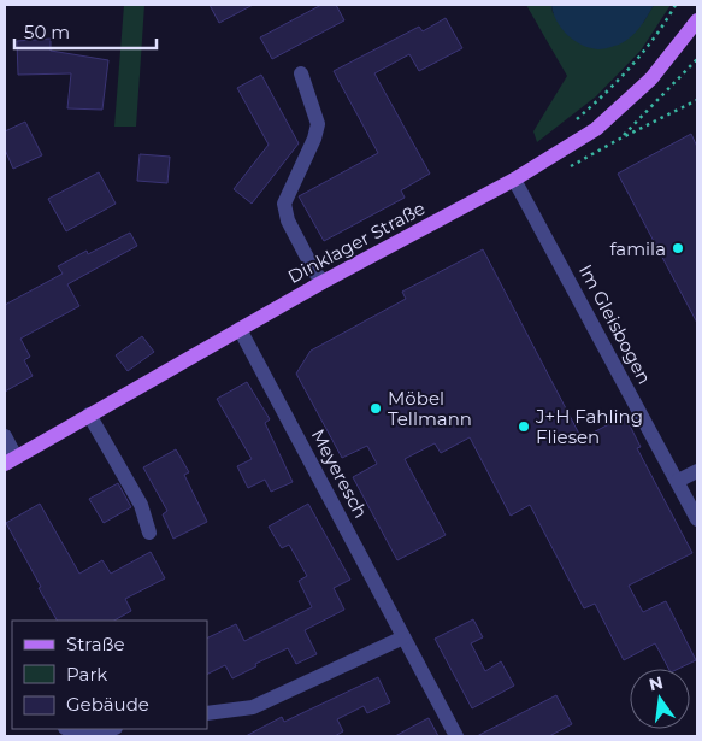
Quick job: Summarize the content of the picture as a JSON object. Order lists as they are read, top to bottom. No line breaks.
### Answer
{"streets":{"main road":["Dinklager Straße"],"street":["Im Gleisbogen","Meyeresch"]},"crossings":[["Dinklager Straße","Im Gleisbogen"],["Dinklager Straße","Meyeresch"]],"places":["famila","Möbel Tellmann","J+H Fahling Fliesen"],"legend":["Straße","Park","Gebäude"],"scale_bar":"50 m","north":"top"}
